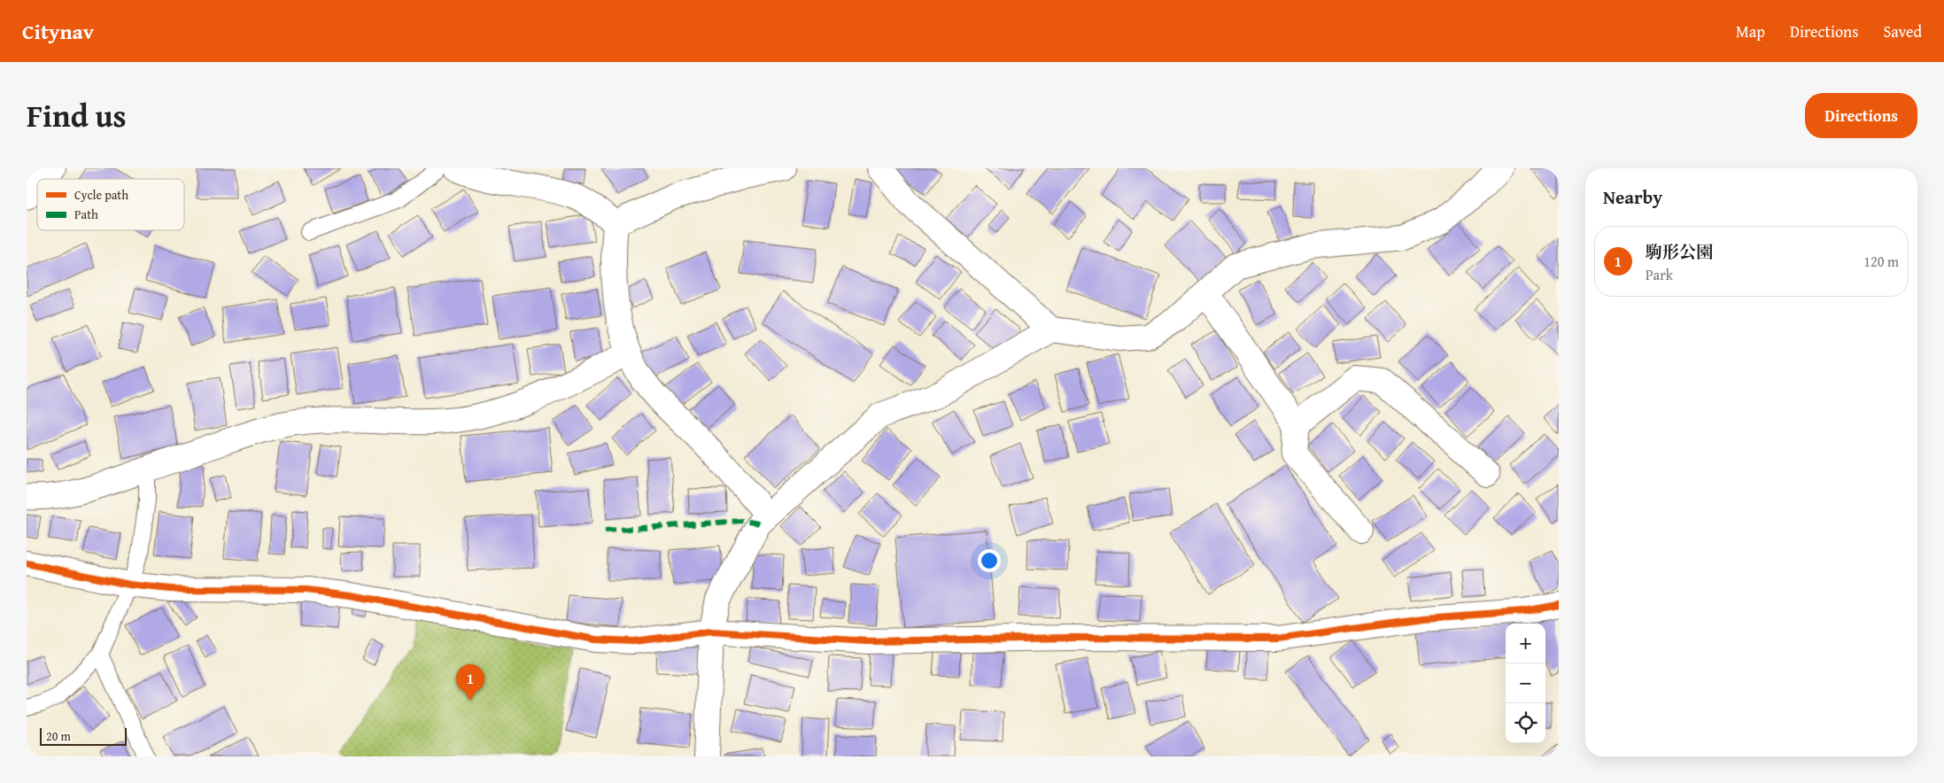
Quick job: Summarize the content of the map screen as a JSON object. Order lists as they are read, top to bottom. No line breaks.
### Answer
{"legend":["Cycle path","Path"],"scale_bar":"20 m","page":{"header":"Citynav","nav":["Map","Directions","Saved"],"title":"Find us","buttons":"Directions","heading":"Nearby","list":[{"mark":"1","name":"駒形公園","note":"Park","value":"120 m"}],"map_buttons":["+","−"],"pins":"1","scale":"20 m"}}
